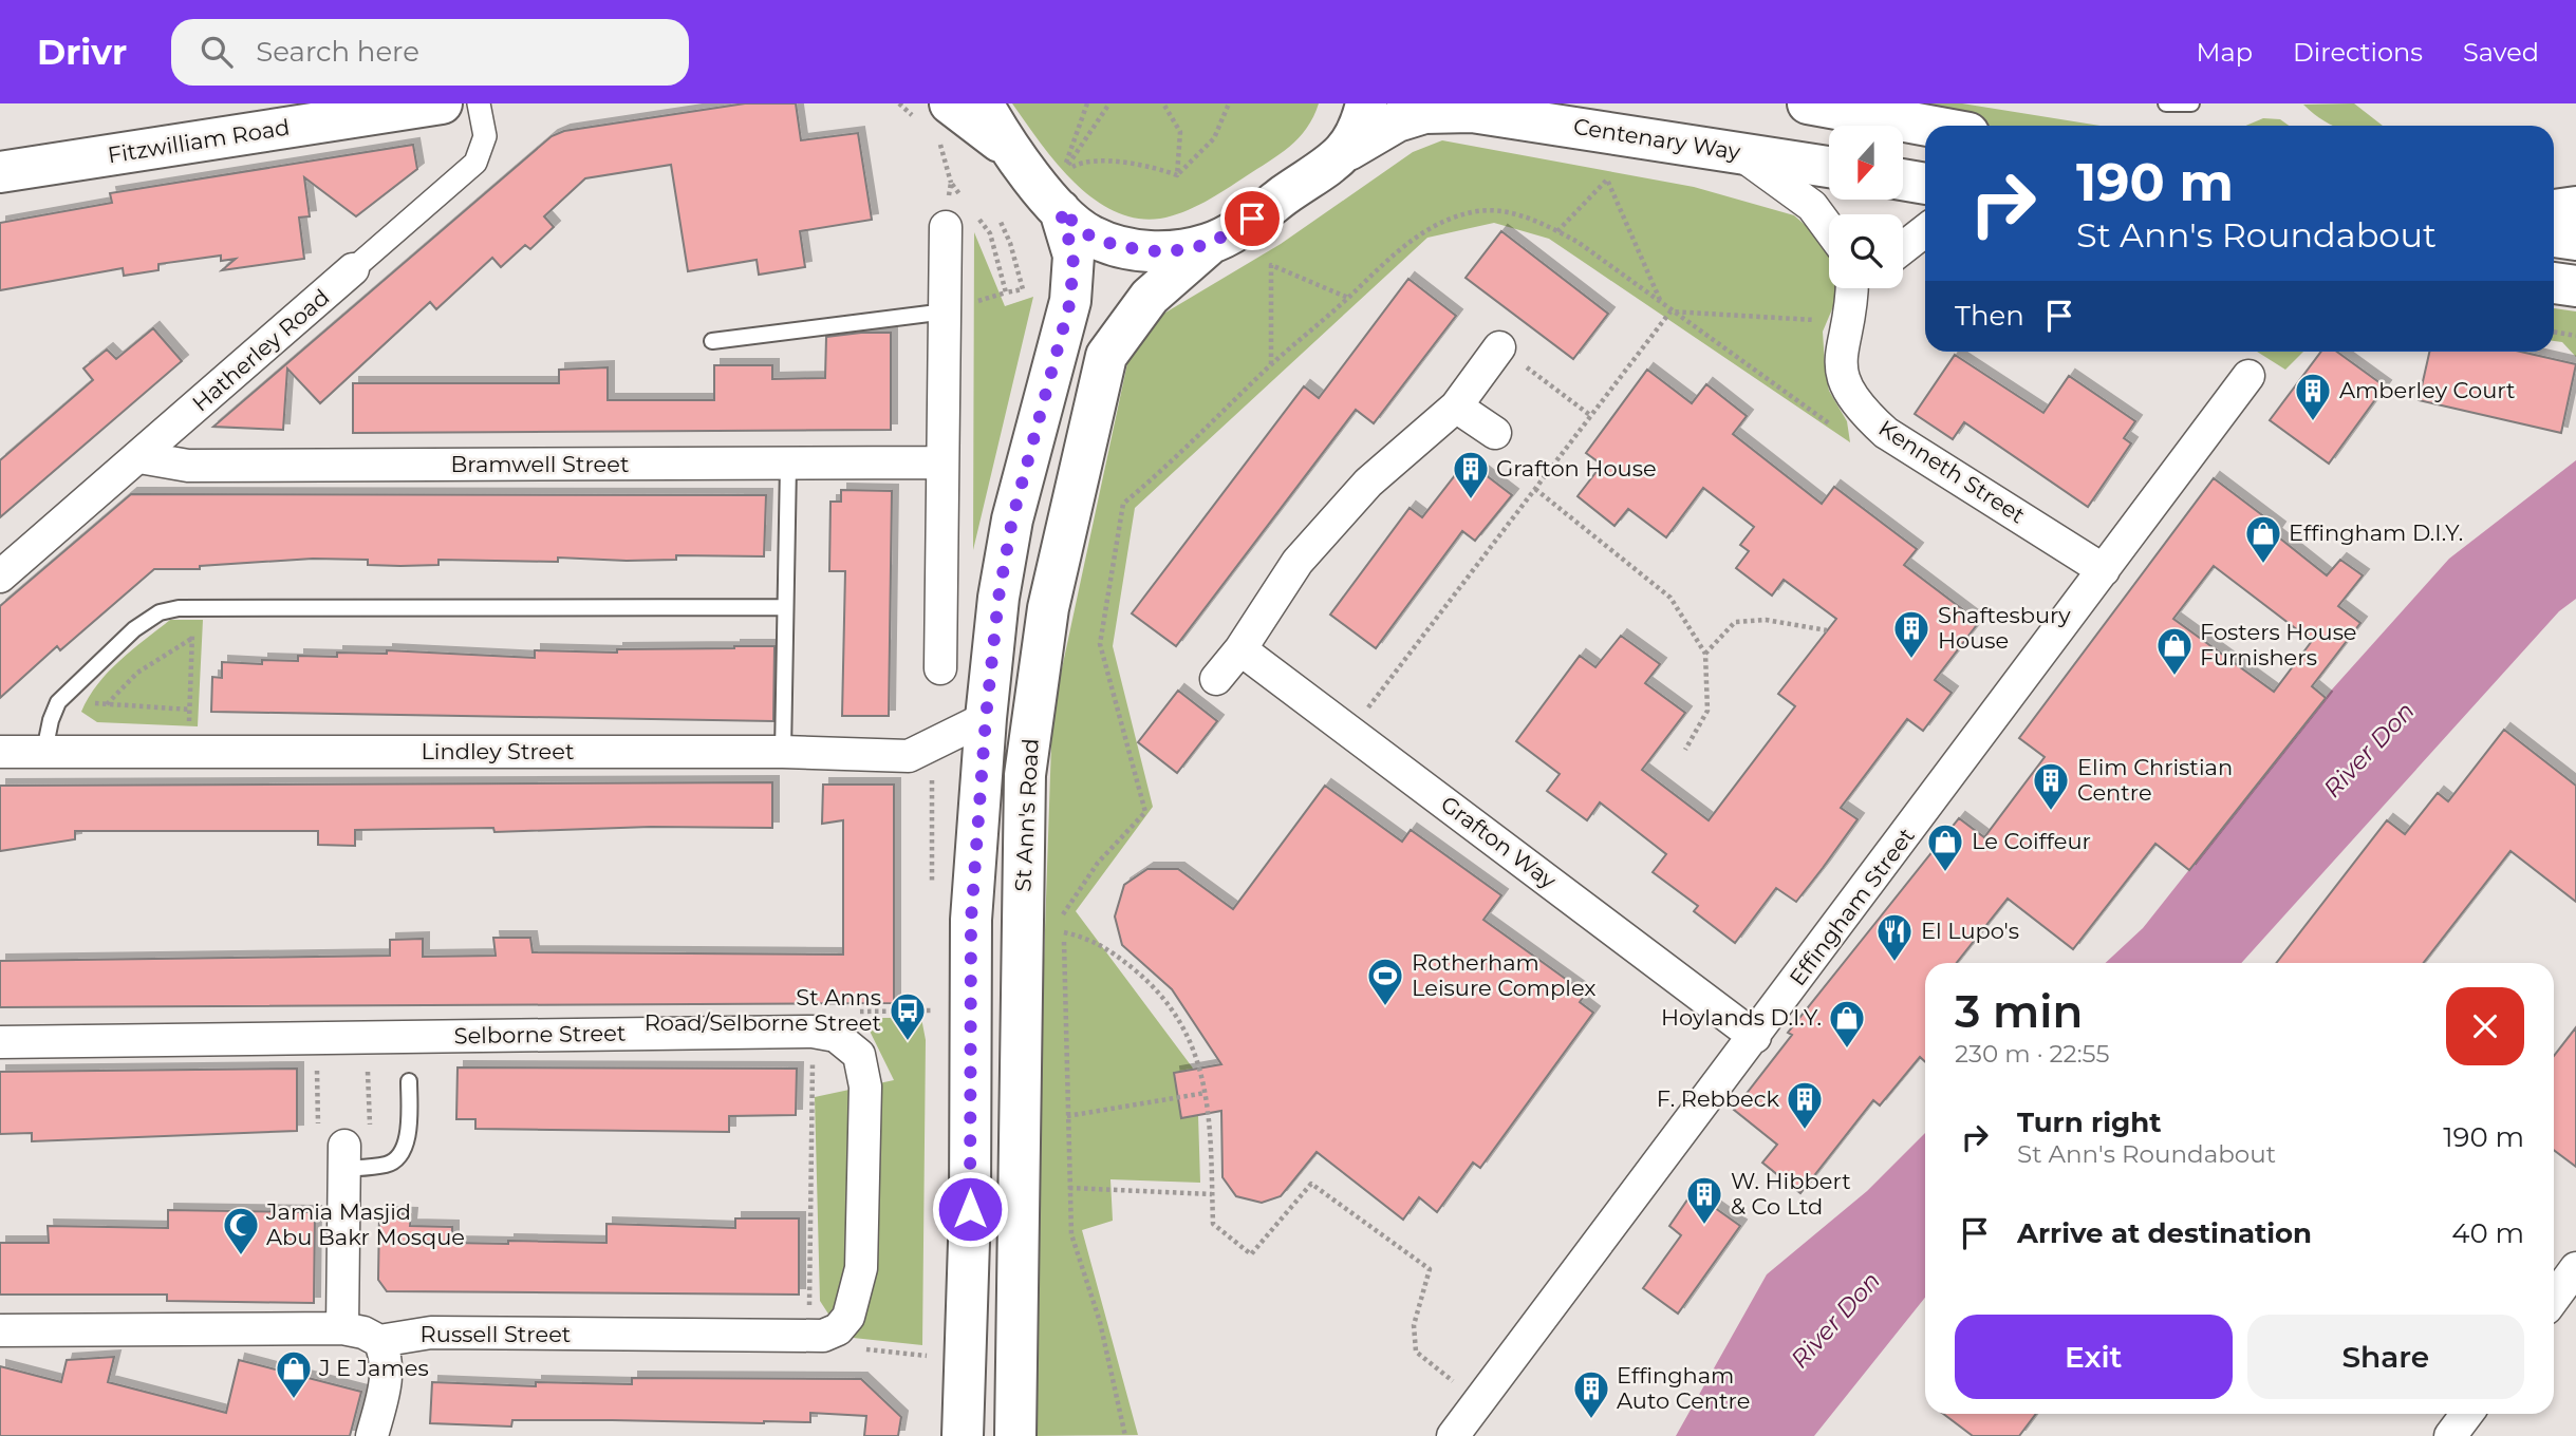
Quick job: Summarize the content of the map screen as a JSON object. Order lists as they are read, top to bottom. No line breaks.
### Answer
{"streets":{"main road":["Centenary Way","Fitzwilliam Road","St Ann's Road"],"street":["Hatherley Road","Bramwell Street","Kenneth Street","Lindley Street","Grafton Way","Effingham Street","Selborne Street","Russell Street"]},"crossings":[["Centenary Way","St Ann's Road"],["Hatherley Road","Bramwell Street"],["Kenneth Street","Effingham Street"],["Grafton Way","Effingham Street"],["Selborne Street","Russell Street"]],"water":["River Don"],"places":{"building":["Amberley Court","Grafton House","Shaftesbury House","Elim Christian Centre","F. Rebbeck","W. Hibbert & Co Ltd","Effingham Auto Centre"],"shop":["Effingham D.I.Y.","Fosters House Furnishers","Le Coiffeur","Hoylands D.I.Y.","J E James"],"restaurant":["El Lupo's"],"sports":["Rotherham Leisure Complex"],"bus stop":["St Anns Road/Selborne Street"],"mosque":["Jamia Masjid Abu Bakr Mosque"]},"north":"bottom","page":{"header":"Drivr","search":"Search here","nav":["Map","Directions","Saved"],"turn":["190 m","St Ann's Roundabout"],"then":"Then","heading":["3 min","230 m · 22:55"],"list":[{"name":"Turn right","note":"St Ann's Roundabout","value":"190 m"},{"name":"Arrive at destination","value":"40 m"}],"buttons":["Exit","Share"]}}
